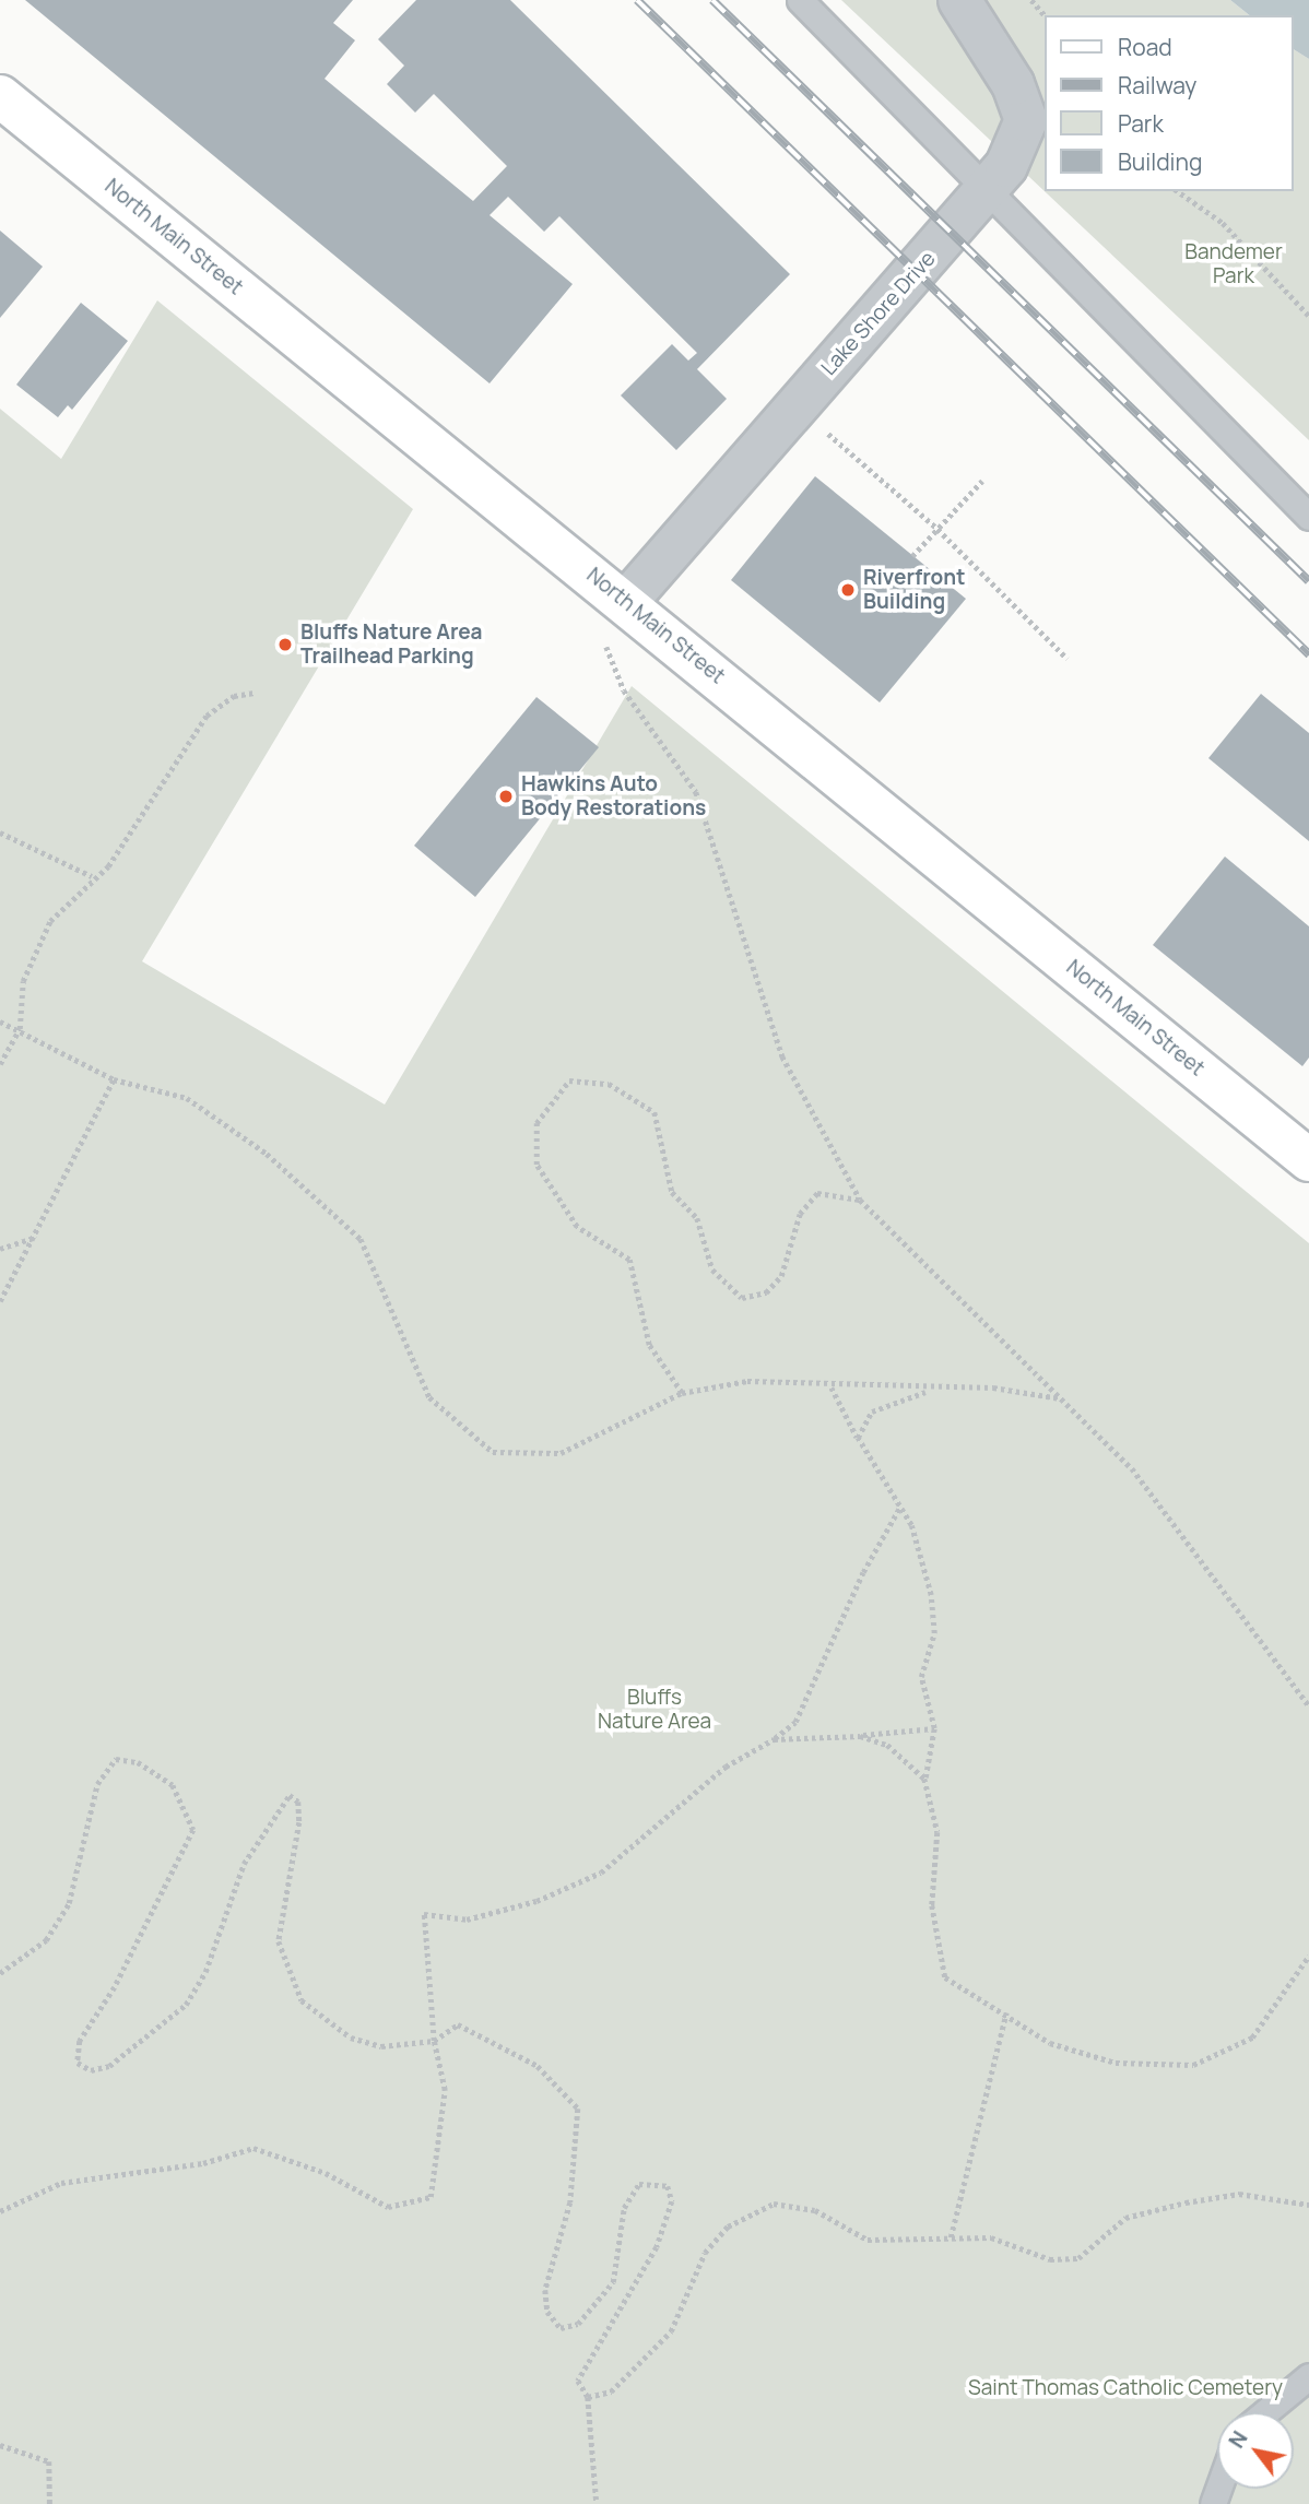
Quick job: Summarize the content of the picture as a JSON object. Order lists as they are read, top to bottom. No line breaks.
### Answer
{"streets":{"main road":["North Main Street"],"street":["Lake Shore Drive"]},"crossings":[["North Main Street","Lake Shore Drive"]],"parks":["Bandemer Park","Bluffs Nature Area","Saint Thomas Catholic Cemetery"],"places":["Riverfront Building","Bluffs Nature Area Trailhead Parking","Hawkins Auto Body Restorations"],"legend":["Road","Railway","Park","Building"],"north":"top left"}
